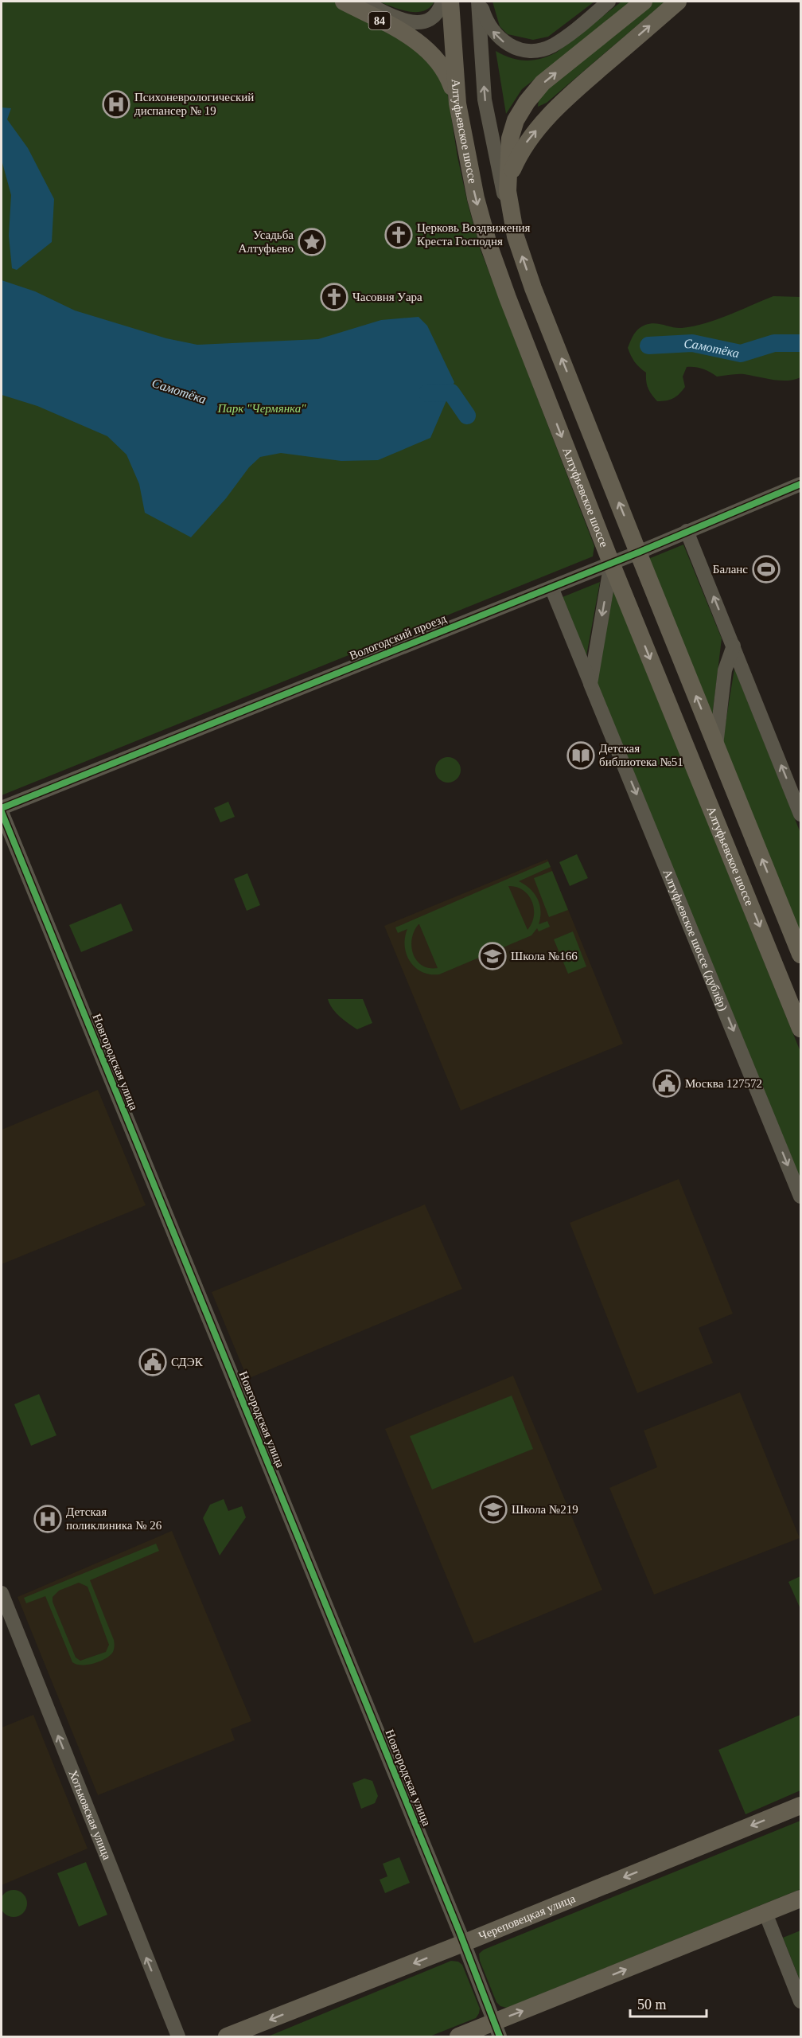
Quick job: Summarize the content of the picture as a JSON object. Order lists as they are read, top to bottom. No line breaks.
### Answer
{"streets":{"main road":["84","Алтуфьевское шоссе","Череповецкая улица"],"street":["Вологодский проезд","Алтуфьевское шоссе (дублёр)","Новгородская улица","Хотьковская улица"]},"crossings":[["84","Алтуфьевское шоссе"],["Алтуфьевское шоссе","Вологодский проезд"],["Вологодский проезд","Алтуфьевское шоссе (дублёр)"],["Новгородская улица","Череповецкая улица"]],"one_way":["Алтуфьевское шоссе (дублёр)","Хотьковская улица"],"water":["Самотёка"],"parks":["Парк \"Чермянка\""],"places":{"hospital":["Психоневрологический диспансер № 19","Детская поликлиника № 26"],"church":["Церковь Воздвижения Креста Господня","Часовня Уара"],"place":["Усадьба Алтуфьево"],"sports":["Баланс"],"library":["Детская библиотека №51"],"school or university":["Школа №166","Школа №219"],"public building":["Москва 127572","СДЭК"]},"scale_bar":"50 m"}
